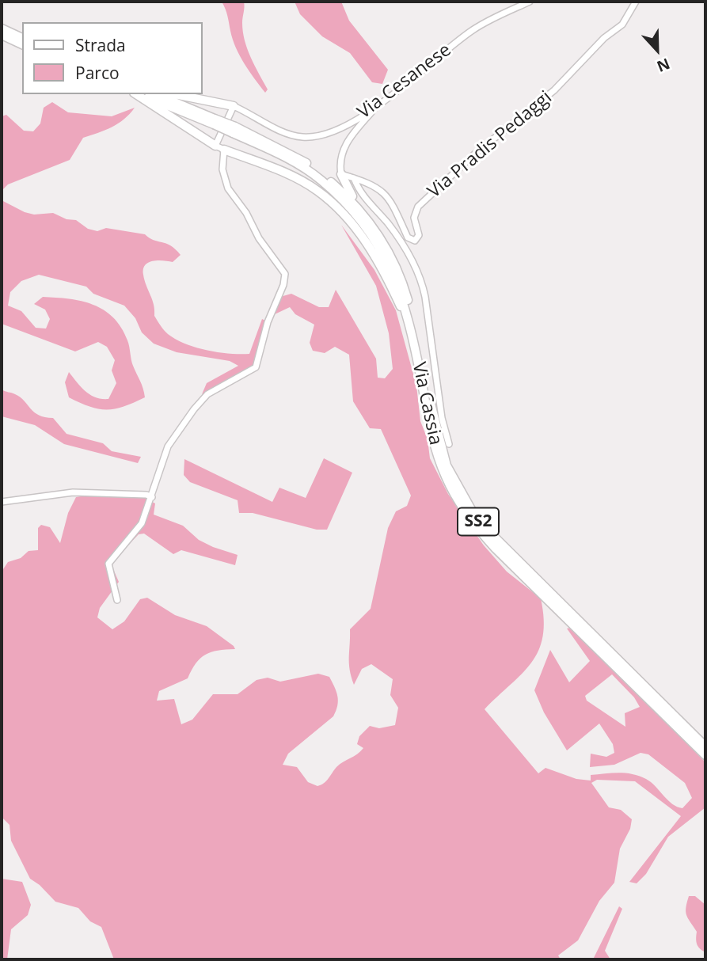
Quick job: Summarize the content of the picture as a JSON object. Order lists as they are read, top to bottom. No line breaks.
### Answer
{"streets":{"highway":["Via Cassia","SS2"],"street":["Via Cesanese","Via Pradis Pedaggi"]},"legend":["Strada","Parco"],"north":"bottom"}
